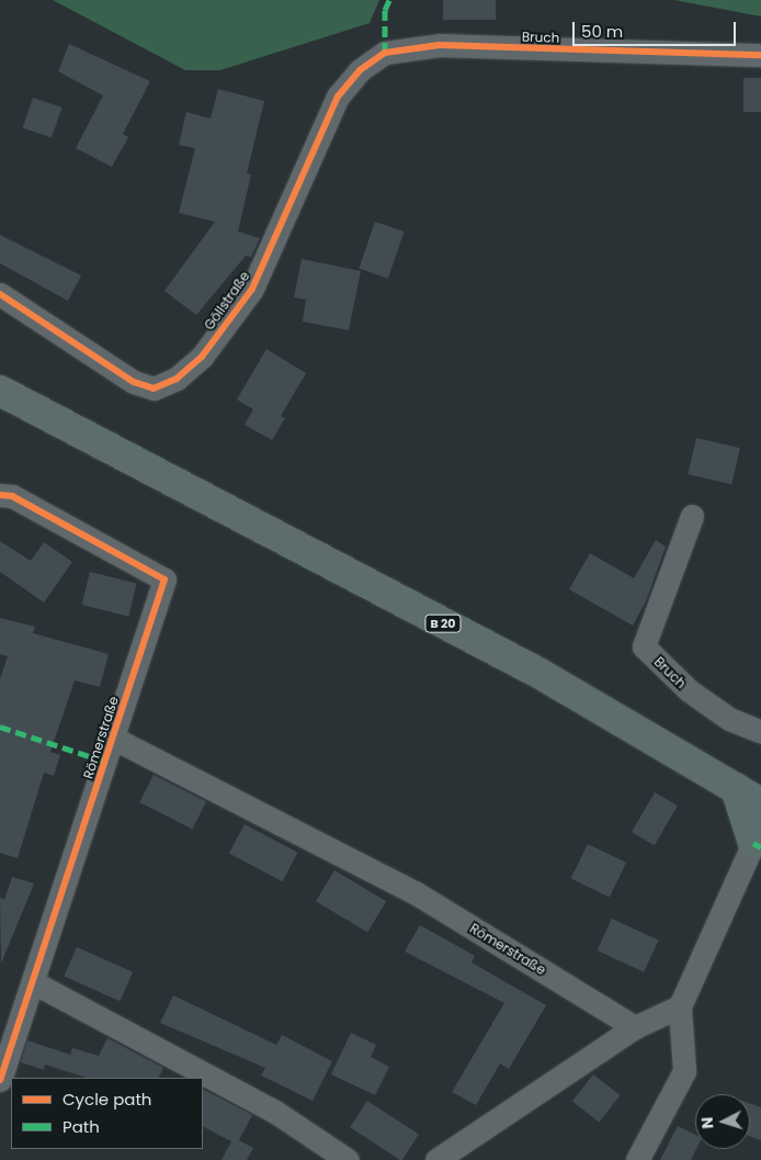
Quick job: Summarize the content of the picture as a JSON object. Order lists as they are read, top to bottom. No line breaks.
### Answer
{"streets":{"main road":["B 20"],"street":["Bruch","Göllstraße","Römerstraße"]},"crossings":[["Bruch","Göllstraße"]],"legend":["Cycle path","Path"],"scale_bar":"50 m","north":"left"}
